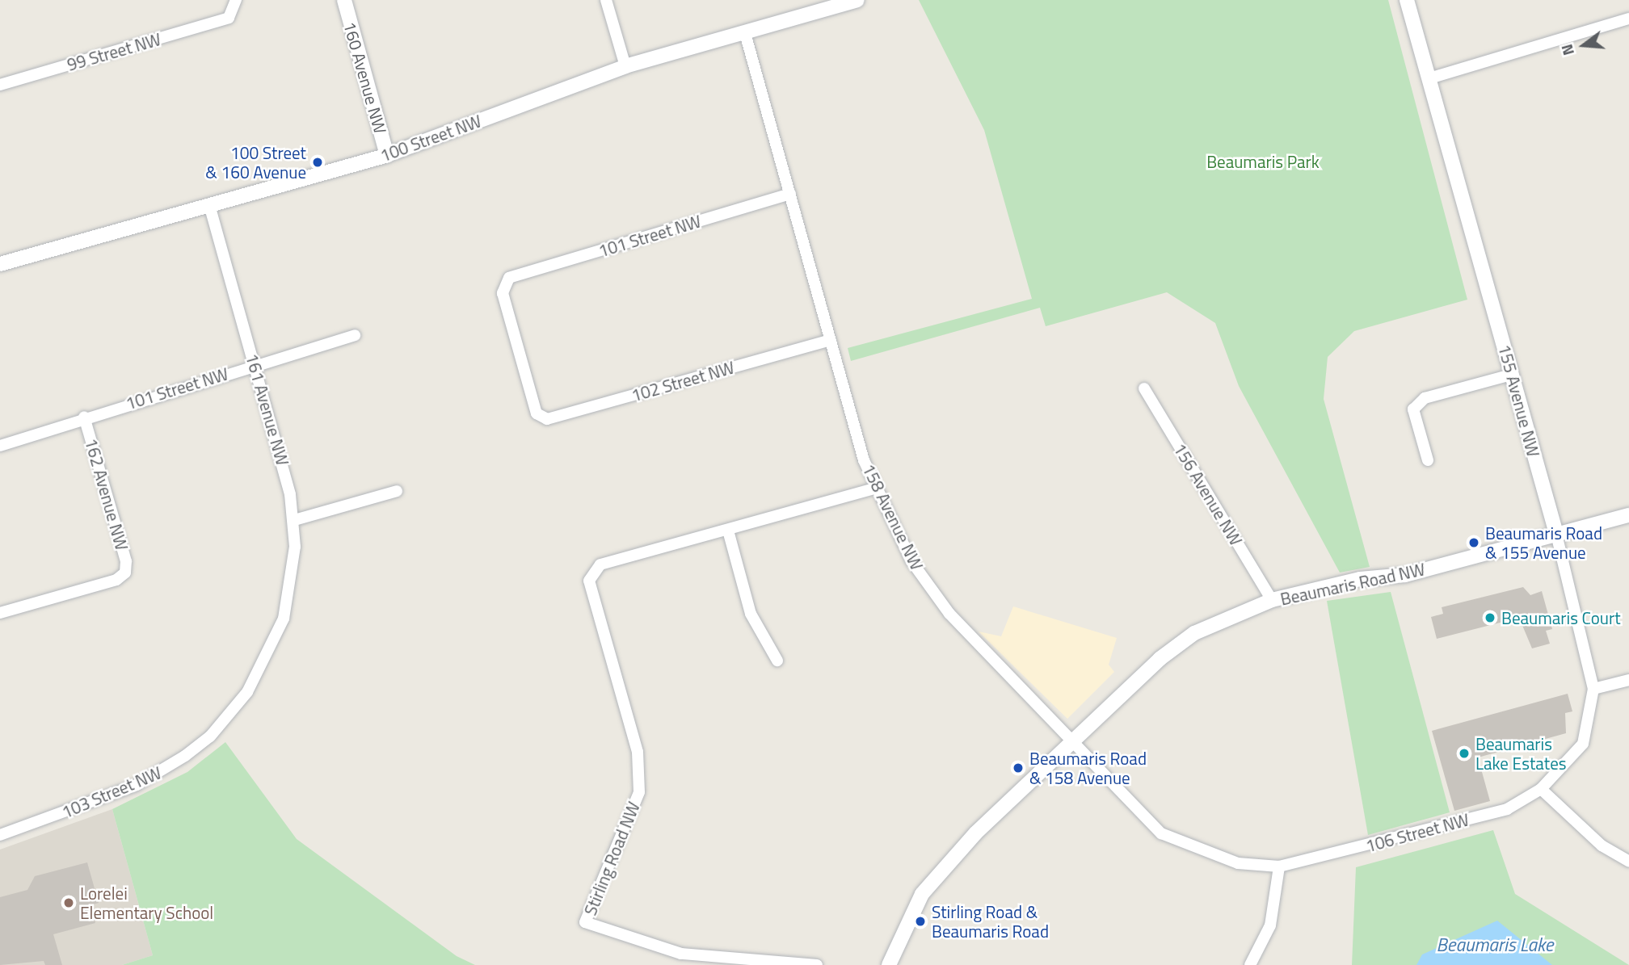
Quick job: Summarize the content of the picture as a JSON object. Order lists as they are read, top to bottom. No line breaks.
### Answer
{"streets":{"street":["99 Street NW","160 Avenue NW","100 Street NW","101 Street NW","102 Street NW","155 Avenue NW","161 Avenue NW","162 Avenue NW","156 Avenue NW","158 Avenue NW","Beaumaris Road NW","103 Street NW","106 Street NW","Stirling Road NW"]},"crossings":[["160 Avenue NW","100 Street NW"],["100 Street NW","161 Avenue NW"],["100 Street NW","158 Avenue NW"],["101 Street NW","102 Street NW"],["101 Street NW","161 Avenue NW"],["101 Street NW","162 Avenue NW"],["101 Street NW","158 Avenue NW"],["102 Street NW","158 Avenue NW"],["155 Avenue NW","Beaumaris Road NW"],["155 Avenue NW","106 Street NW"],["161 Avenue NW","103 Street NW"],["156 Avenue NW","Beaumaris Road NW"],["158 Avenue NW","Beaumaris Road NW"],["158 Avenue NW","106 Street NW"],["158 Avenue NW","Stirling Road NW"]],"water":["Beaumaris Lake"],"parks":["Beaumaris Park"],"places":["100 Street & 160 Avenue","Beaumaris Road & 155 Avenue","Beaumaris Court","Beaumaris Lake Estates","Beaumaris Road & 158 Avenue","Lorelei Elementary School","Stirling Road & Beaumaris Road"],"north":"left"}
